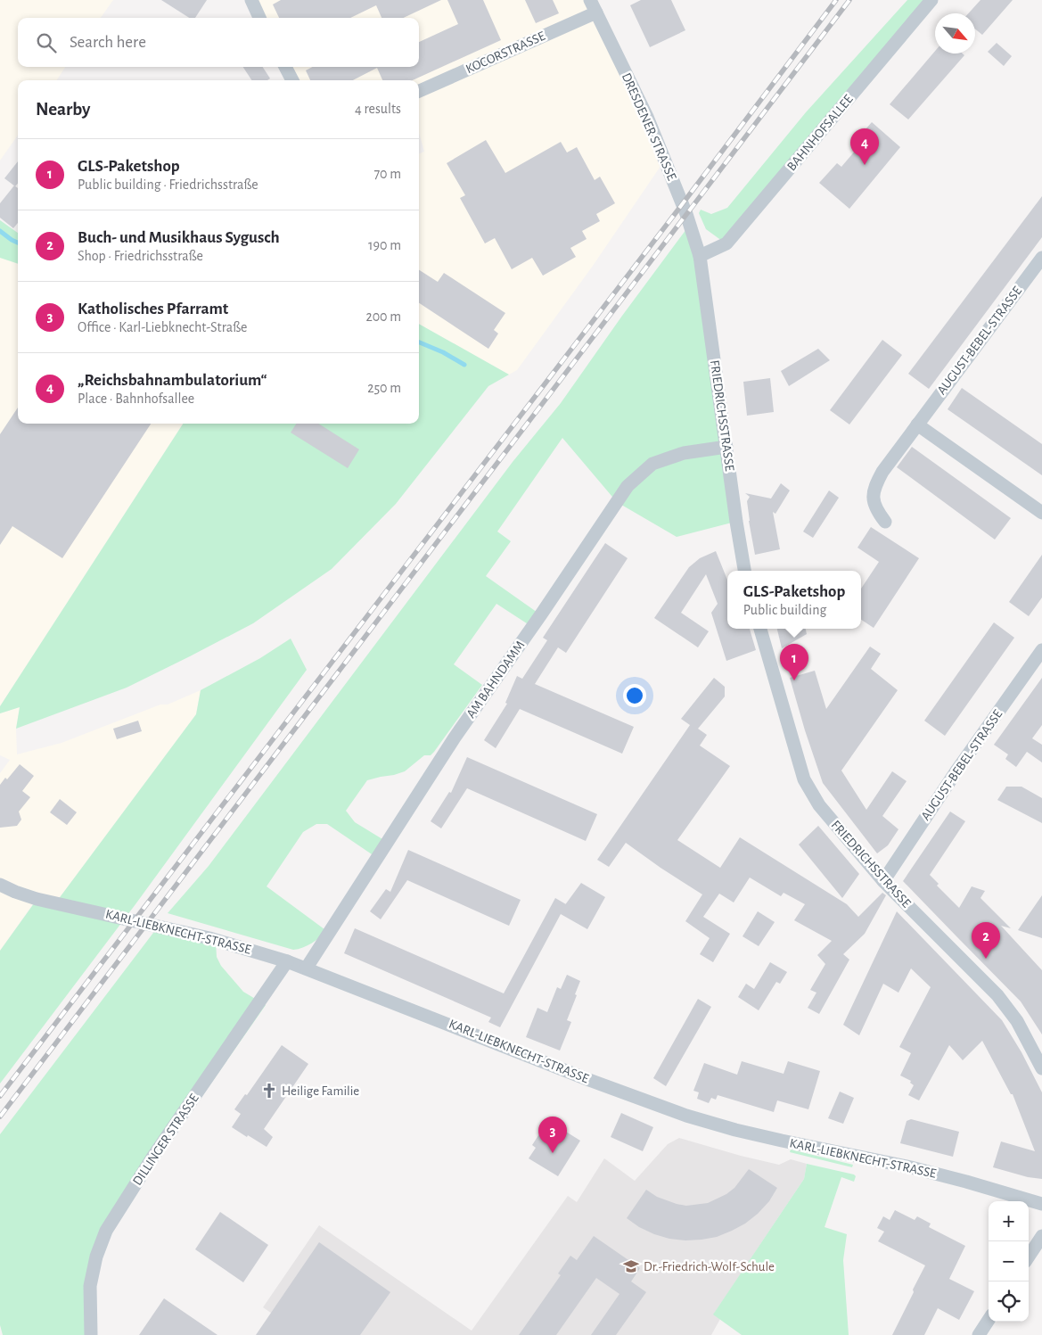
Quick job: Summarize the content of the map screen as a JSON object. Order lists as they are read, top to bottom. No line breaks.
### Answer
{"streets":{"street":["KOCORSTRASSE","DRESDENER STRASSE","BAHNHOFSALLEE","AUGUST-BEBEL-STRASSE","FRIEDRICHSSTRASSE","AM BAHNDAMM","KARL-LIEBKNECHT-STRASSE","DILLINGER STRASSE"]},"crossings":[["KOCORSTRASSE","DRESDENER STRASSE"],["DRESDENER STRASSE","BAHNHOFSALLEE"],["DRESDENER STRASSE","FRIEDRICHSSTRASSE"],["BAHNHOFSALLEE","FRIEDRICHSSTRASSE"],["AUGUST-BEBEL-STRASSE","FRIEDRICHSSTRASSE"],["FRIEDRICHSSTRASSE","AM BAHNDAMM"],["AM BAHNDAMM","KARL-LIEBKNECHT-STRASSE"],["KARL-LIEBKNECHT-STRASSE","DILLINGER STRASSE"]],"places":{"church":["Heilige Familie"],"school or university":["Dr.-Friedrich-Wolf-Schule"]},"north":"bottom right","page":{"search":"Search here","heading":["Nearby","4 results"],"pins":["4","1","2","3"],"list":[{"mark":"1","name":"GLS-Paketshop","note":"Public building · Friedrichsstraße","value":"70 m"},{"mark":"2","name":"Buch- und Musikhaus Sygusch","note":"Shop · Friedrichsstraße","value":"190 m"},{"mark":"3","name":"Katholisches Pfarramt","note":"Office · Karl-Liebknecht-Straße","value":"200 m"},{"mark":"4","name":"„Reichsbahnambulatorium“","note":"Place · Bahnhofsallee","value":"250 m"}],"popup":["GLS-Paketshop","Public building"],"map_buttons":["+","−"]}}
